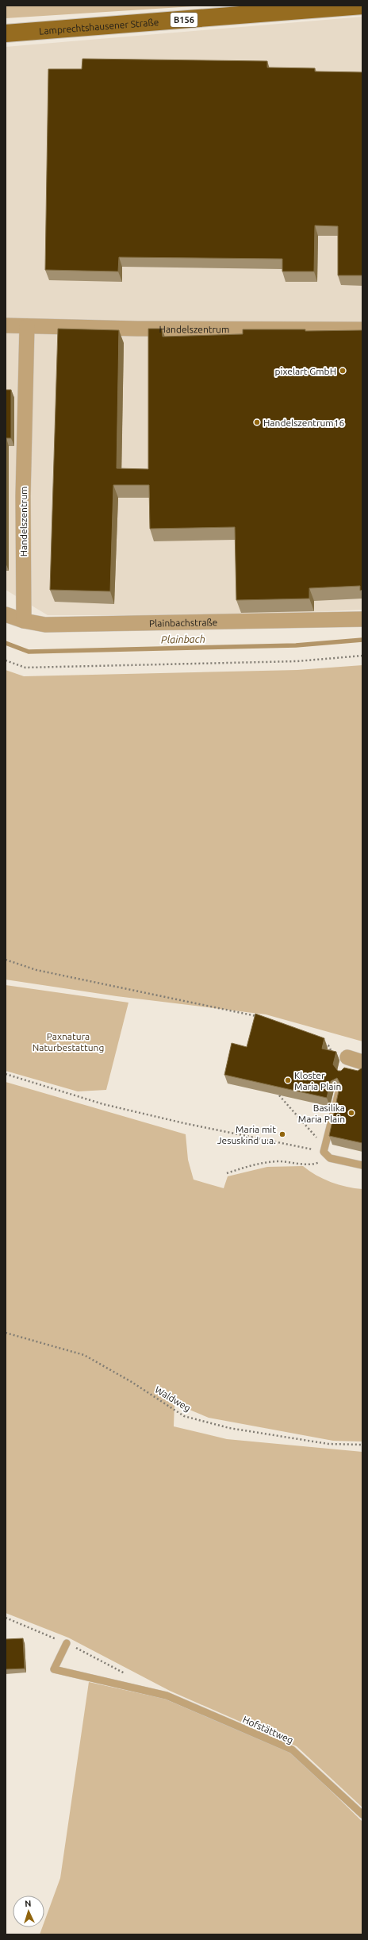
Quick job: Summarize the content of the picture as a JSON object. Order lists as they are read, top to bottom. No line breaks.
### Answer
{"streets":{"main road":["B156","Lamprechtshausener Straße"],"street":["Handelszentrum","Plainbachstraße"],"lane":["Hofstättweg"],"path":["Waldweg"]},"crossings":[["Handelszentrum","Plainbachstraße"]],"water":["Plainbach"],"parks":["Paxnatura Naturbestattung"],"places":["pixelart GmbH","Handelszentrum16","Kloster Maria Plain","Basilika Maria Plain","Maria mit Jesuskind u.a."],"north":"top"}
